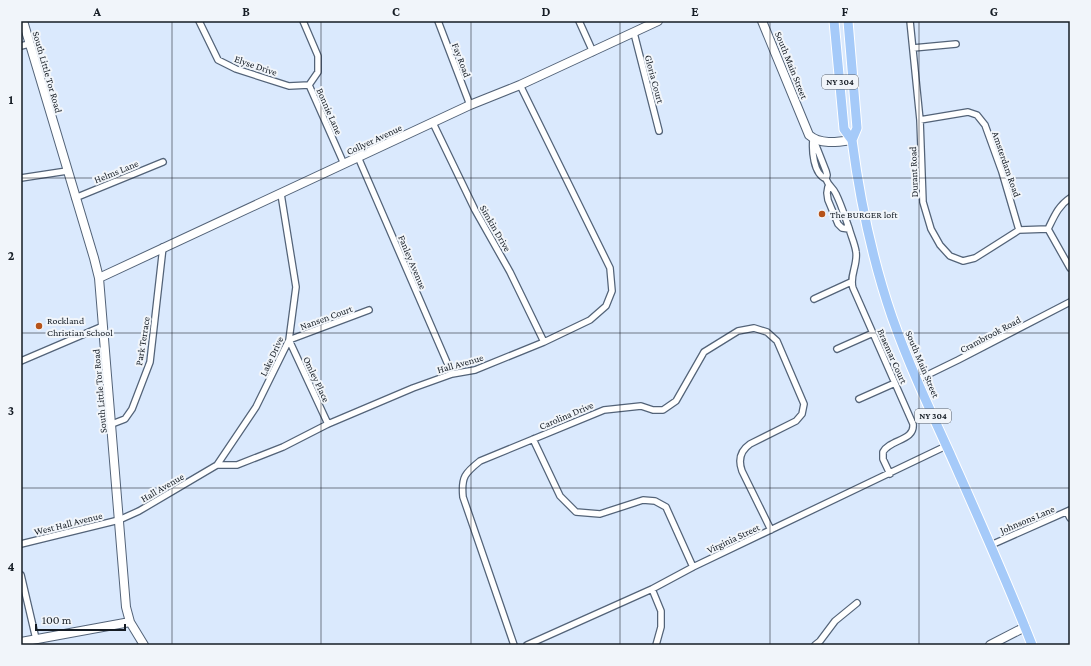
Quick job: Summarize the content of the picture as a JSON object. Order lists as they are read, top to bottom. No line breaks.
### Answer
{"streets":{"main road":["South Main Street","NY 304"],"street":["Fay Road","Elyse Drive","South Little Tor Road","Gloria Court","Bonnie Lane","Collyer Avenue","Amsterdam Road","Helms Lane","Durant Road","Simkin Drive","Fanley Avenue","Nansen Court","Crambrook Road","Park Terrace","Lake Drive","Braemar Court","Hall Avenue","Omley Place","Carolina Drive","Johnsons Lane","West Hall Avenue","Virginia Street"]},"crossings":[["Fay Road","Collyer Avenue"],["Elyse Drive","Bonnie Lane"],["South Main Street","NY 304"],["South Main Street","Crambrook Road"],["South Main Street","Johnsons Lane"],["South Main Street","Virginia Street"],["South Little Tor Road","Collyer Avenue"],["South Little Tor Road","Helms Lane"],["South Little Tor Road","Park Terrace"],["South Little Tor Road","Hall Avenue"],["South Little Tor Road","West Hall Avenue"],["Gloria Court","Collyer Avenue"],["Bonnie Lane","Collyer Avenue"],["Collyer Avenue","Simkin Drive"],["Collyer Avenue","Fanley Avenue"],["Collyer Avenue","Park Terrace"],["Collyer Avenue","Lake Drive"],["Collyer Avenue","Hall Avenue"],["Amsterdam Road","Durant Road"],["Simkin Drive","Hall Avenue"],["Fanley Avenue","Hall Avenue"],["Nansen Court","Lake Drive"],["Nansen Court","Omley Place"],["Lake Drive","Hall Avenue"],["Lake Drive","Omley Place"],["Braemar Court","Virginia Street"],["Hall Avenue","Omley Place"],["Hall Avenue","West Hall Avenue"],["Carolina Drive","Virginia Street"]],"places":["The BURGER loft","Rockland Christian School"],"scale_bar":"100 m","grid":{"columns":["A","B","C","D","E","F","G"],"rows":["1","2","3","4"]}}
